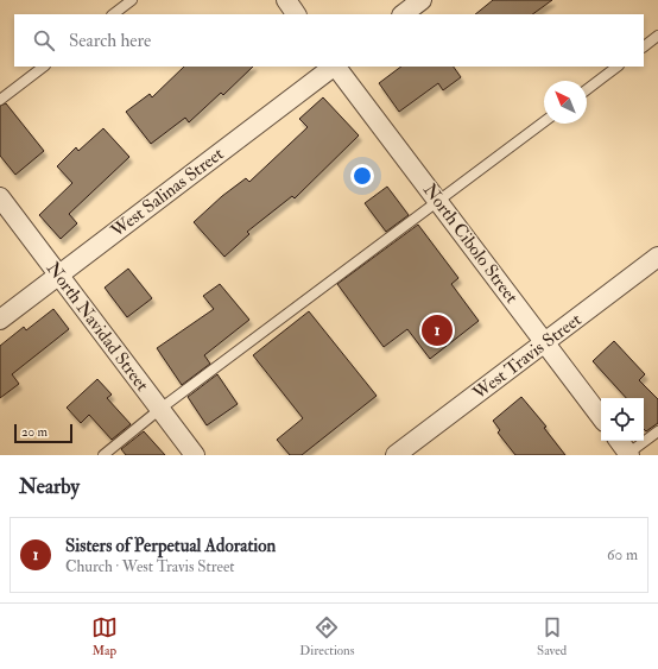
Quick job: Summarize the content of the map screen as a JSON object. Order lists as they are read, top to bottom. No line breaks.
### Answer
{"streets":{"street":["West Salinas Street","North Cibolo Street","North Navidad Street","West Travis Street"]},"crossings":[["West Salinas Street","North Navidad Street"],["North Cibolo Street","West Travis Street"]],"scale_bar":"20 m","north":"top left","page":{"search":"Search here","pins":"1","scale":"20 m","heading":"Nearby","list":[{"mark":"1","name":"Sisters of Perpetual Adoration","note":"Church · West Travis Street","value":"60 m"}],"nav":["Map","Directions","Saved"]}}
